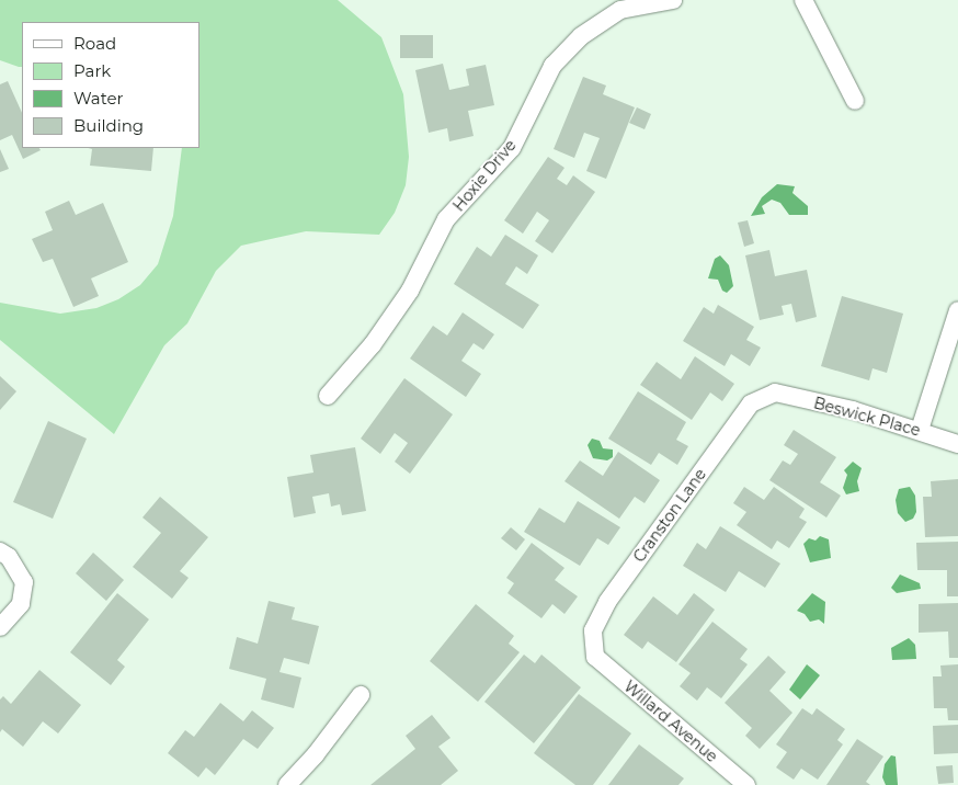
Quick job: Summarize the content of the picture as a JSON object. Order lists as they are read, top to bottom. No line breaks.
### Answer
{"streets":{"street":["Hoxie Drive","Beswick Place","Cranston Lane","Willard Avenue"]},"crossings":[["Beswick Place","Cranston Lane"],["Cranston Lane","Willard Avenue"]],"legend":["Road","Park","Water","Building"]}
